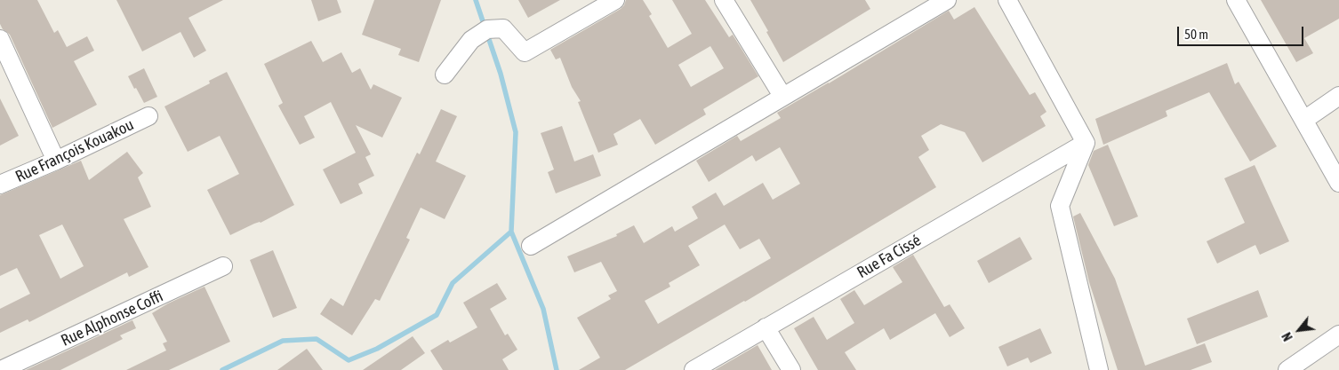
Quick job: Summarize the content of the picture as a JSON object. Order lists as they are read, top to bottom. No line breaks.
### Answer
{"streets":{"street":["Rue François Kouakou","Rue Fa Cissé","Rue Alphonse Coffi"]},"scale_bar":"50 m","north":"bottom left"}
